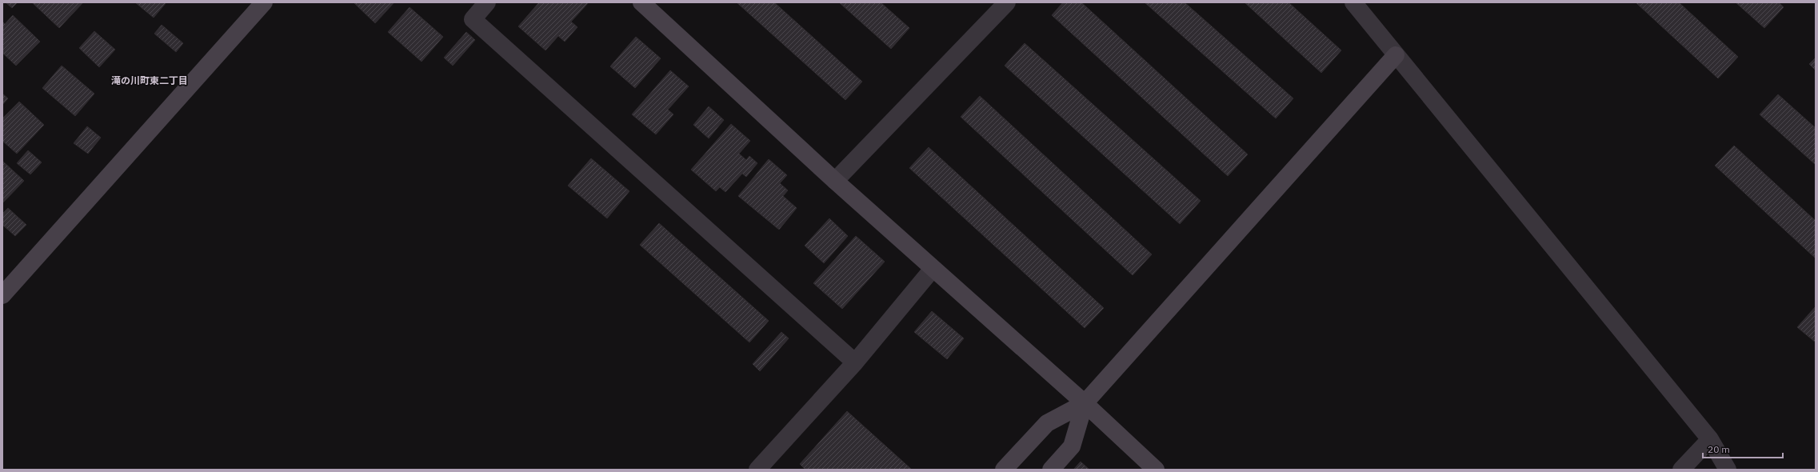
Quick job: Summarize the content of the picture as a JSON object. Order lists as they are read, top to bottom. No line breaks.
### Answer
{"districts":["滝の川町東二丁目"],"scale_bar":"20 m"}
